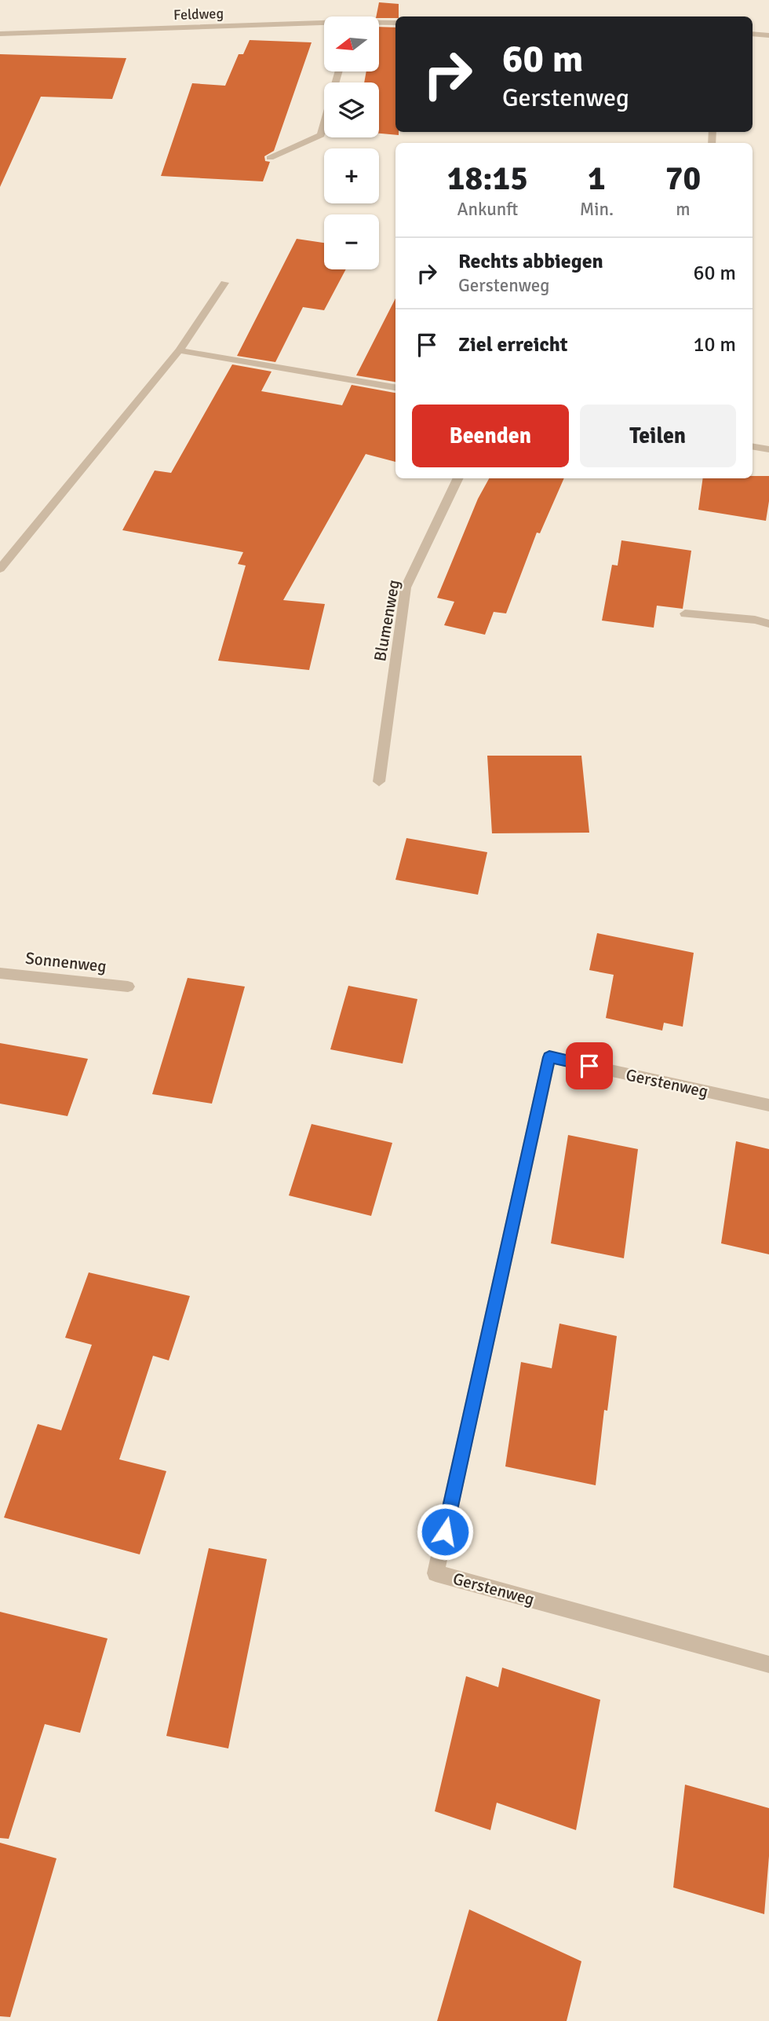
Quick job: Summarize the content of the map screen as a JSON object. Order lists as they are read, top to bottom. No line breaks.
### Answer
{"streets":{"street":["Feldweg","Blumenweg","Sonnenweg","Gerstenweg"]},"north":"left","page":{"map_buttons":["+","−"],"turn":["60 m","Gerstenweg"],"eta":["18:15","Ankunft","1","Min.","70","m"],"list":[{"name":"Rechts abbiegen","note":"Gerstenweg","value":"60 m"},{"name":"Ziel erreicht","value":"10 m"}],"buttons":["Beenden","Teilen"]}}
